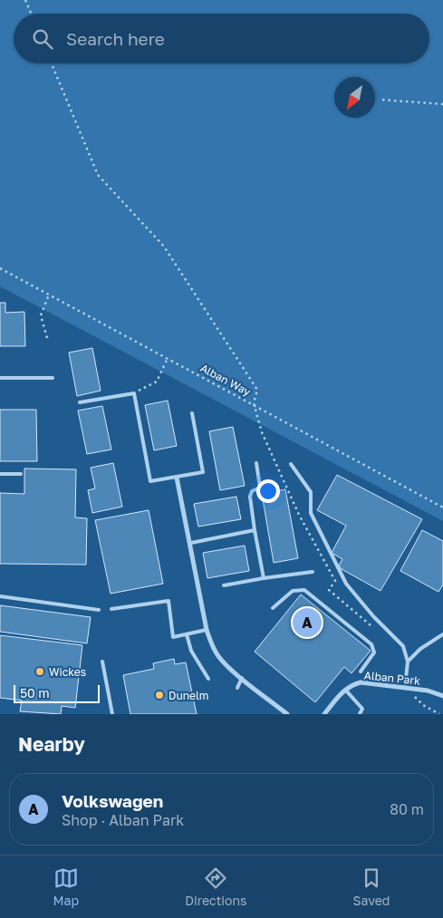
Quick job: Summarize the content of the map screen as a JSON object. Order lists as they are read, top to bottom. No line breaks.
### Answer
{"streets":{"street":["Alban Park"],"path":["Alban Way"]},"places":["Wickes","Dunelm"],"scale_bar":"50 m","north":"bottom left","page":{"search":"Search here","pins":"A","scale":"50 m","heading":"Nearby","list":[{"mark":"A","name":"Volkswagen","note":"Shop · Alban Park","value":"80 m"}],"nav":["Map","Directions","Saved"]}}
